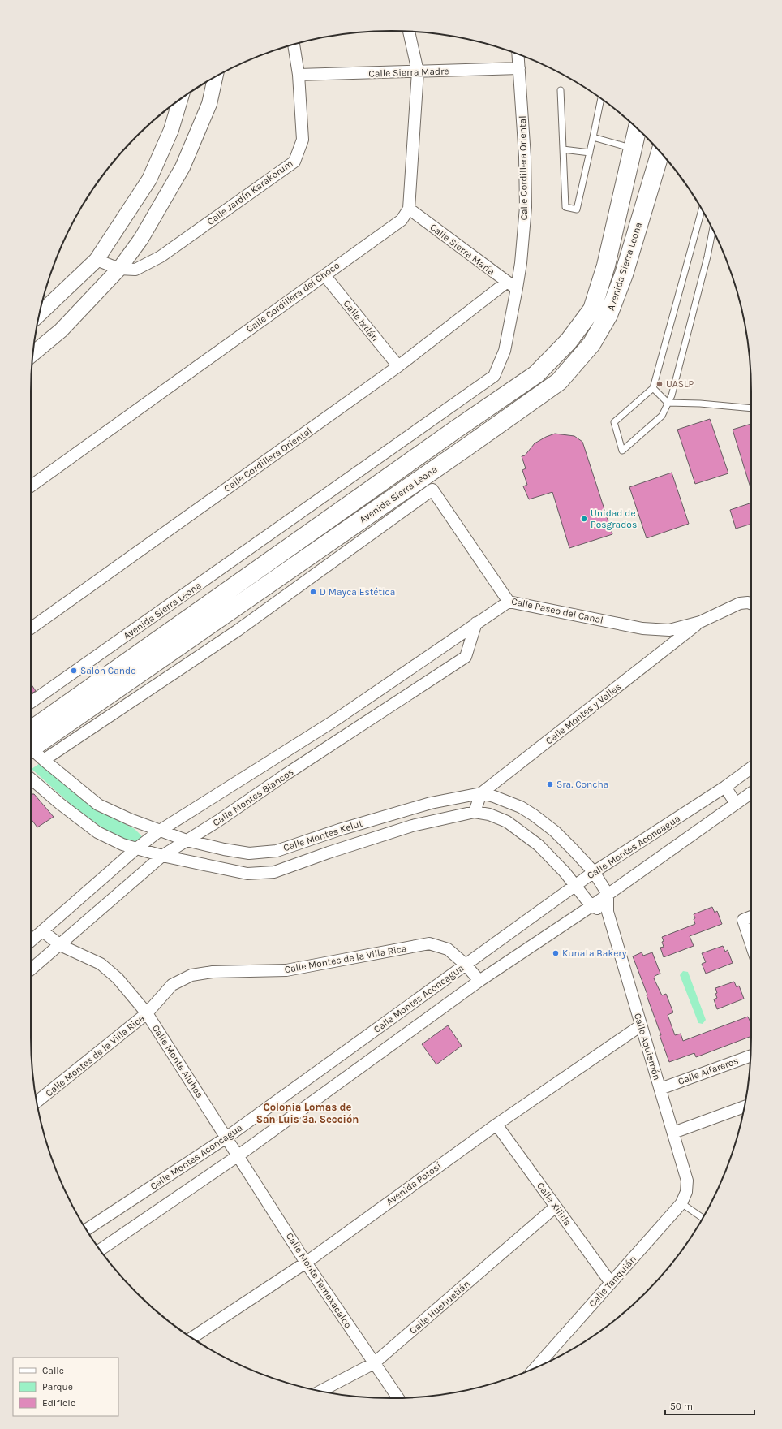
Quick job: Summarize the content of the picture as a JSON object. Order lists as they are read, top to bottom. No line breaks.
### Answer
{"streets":{"highway":["Avenida Sierra Leona"],"street":["Calle Sierra Madre","Calle Cordillera Oriental","Calle Jardín Karakórum","Calle Sierra María","Calle Cordillera del Choco","Calle Ixtlán","Calle Paseo del Canal","Calle Montes y Valles","Calle Montes Blancos","Calle Montes Kelut","Calle Montes Aconcagua","Calle Montes de la Villa Rica","Calle Aquismón","Calle Monte Aluhes","Calle Alfareros","Avenida Potosí","Calle Xilitla","Calle Monte Temexacalco","Calle Tanquián","Calle Huehuetlán"]},"crossings":[["Calle Sierra Madre","Calle Cordillera Oriental"],["Calle Sierra Madre","Calle Jardín Karakórum"],["Calle Cordillera Oriental","Calle Sierra María"],["Calle Cordillera Oriental","Avenida Sierra Leona"],["Calle Cordillera Oriental","Calle Ixtlán"],["Calle Sierra María","Avenida Sierra Leona"],["Calle Sierra María","Calle Cordillera del Choco"],["Avenida Sierra Leona","Calle Paseo del Canal"],["Avenida Sierra Leona","Calle Montes Kelut"],["Calle Cordillera del Choco","Calle Ixtlán"],["Calle Paseo del Canal","Calle Montes y Valles"],["Calle Paseo del Canal","Calle Montes Blancos"],["Calle Montes y Valles","Calle Montes Kelut"],["Calle Montes Blancos","Calle Montes Kelut"],["Calle Montes Blancos","Calle Monte Aluhes"],["Calle Montes Kelut","Calle Montes Aconcagua"],["Calle Montes Kelut","Calle Aquismón"],["Calle Montes Aconcagua","Calle Montes de la Villa Rica"],["Calle Montes Aconcagua","Calle Monte Aluhes"],["Calle Montes de la Villa Rica","Calle Monte Aluhes"],["Calle Aquismón","Calle Alfareros"],["Calle Aquismón","Avenida Potosí"],["Calle Aquismón","Calle Tanquián"],["Calle Monte Aluhes","Calle Monte Temexacalco"],["Avenida Potosí","Calle Xilitla"],["Avenida Potosí","Calle Monte Temexacalco"],["Calle Xilitla","Calle Tanquián"],["Calle Xilitla","Calle Huehuetlán"],["Calle Monte Temexacalco","Calle Huehuetlán"]],"districts":["Colonia Lomas de San Luis 3a. Sección"],"places":["UASLP","Unidad de Posgrados","D Mayca Estética","Salón Cande","Sra. Concha","Kunata Bakery"],"legend":["Calle","Parque","Edificio"],"scale_bar":"50 m"}
